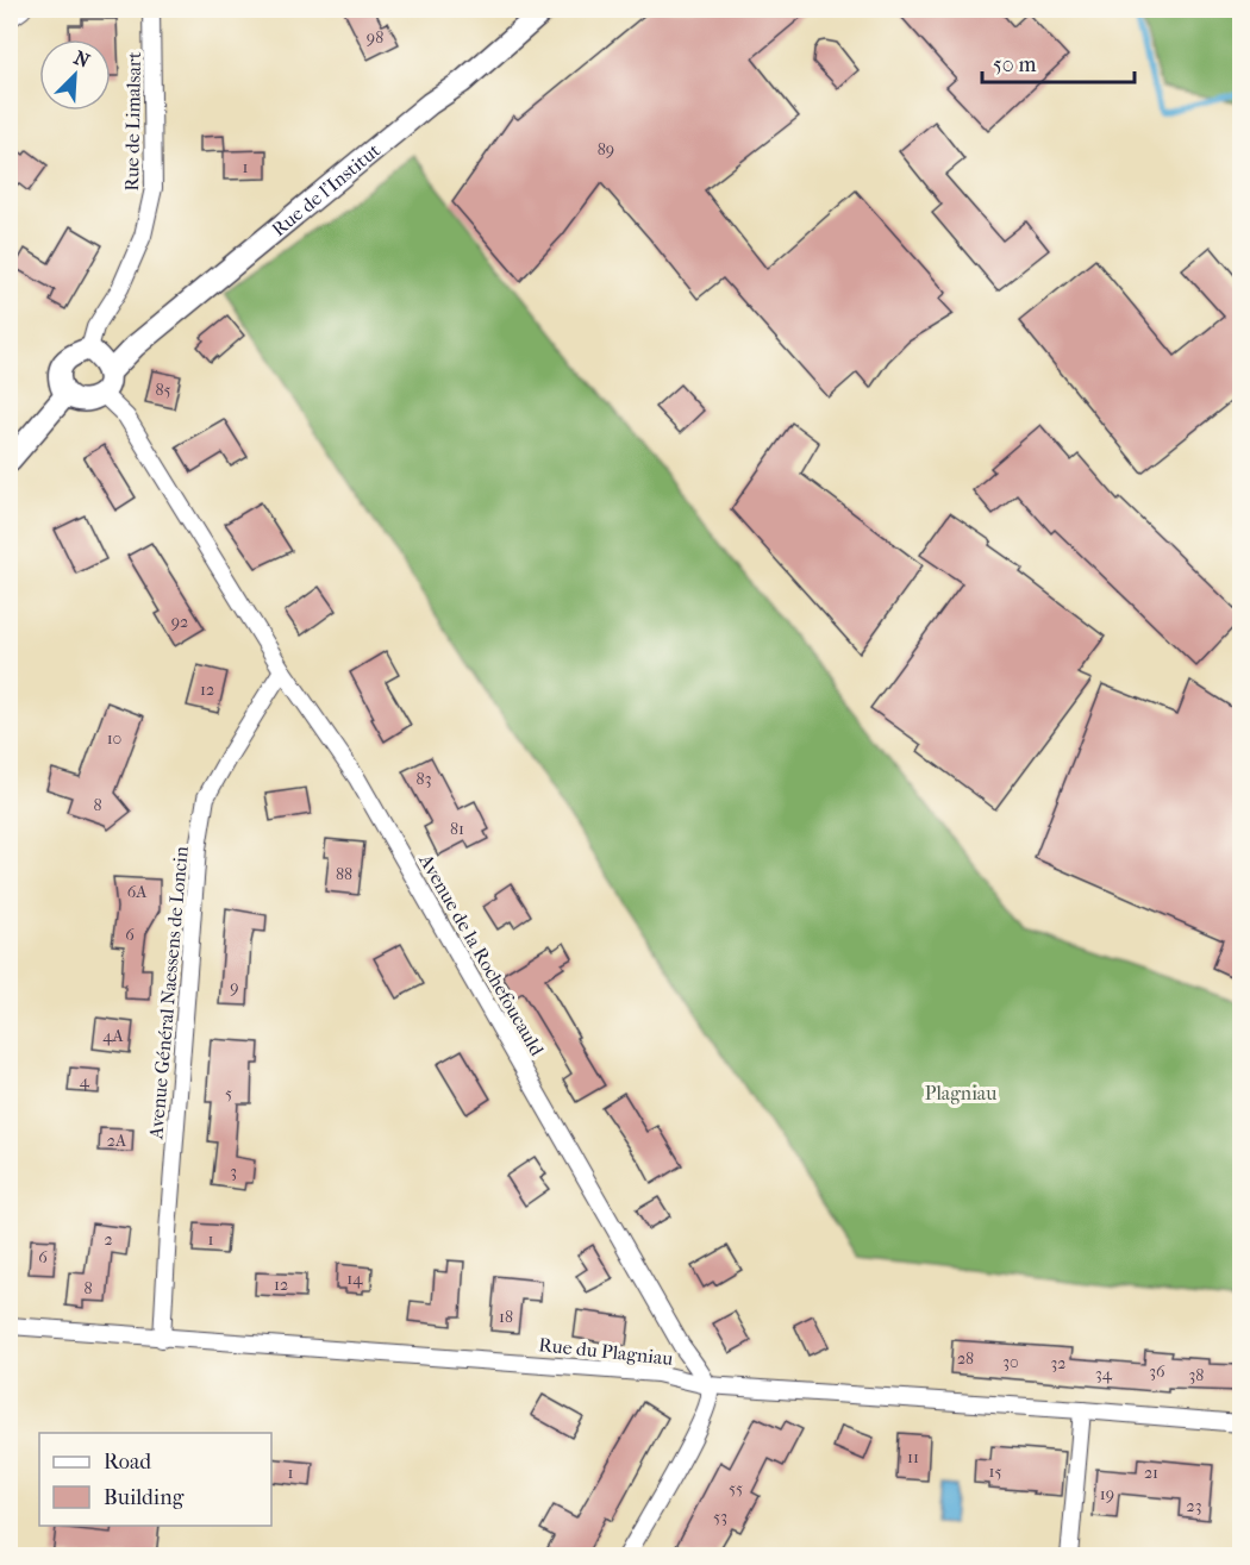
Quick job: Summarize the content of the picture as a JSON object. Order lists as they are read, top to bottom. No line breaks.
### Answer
{"streets":{"street":["Rue de Limalsart","Rue de l'Institut","Avenue de la Rochefoucauld","Avenue Général Naessens de Loncin","Rue du Plagniau"]},"crossings":[["Rue de Limalsart","Rue de l'Institut"],["Rue de Limalsart","Avenue de la Rochefoucauld"],["Rue de l'Institut","Avenue de la Rochefoucauld"],["Avenue de la Rochefoucauld","Avenue Général Naessens de Loncin"],["Avenue de la Rochefoucauld","Rue du Plagniau"],["Avenue Général Naessens de Loncin","Rue du Plagniau"]],"parks":["Plagniau"],"house_numbers":["98","89","1","85","92","12","10","83","8","81","88","6A","6","9","4A","4","5","2A","3","2","1","6","14","12","8","18","28","30","32","36","34","38","11","15","1","21","55","19","23","53"],"legend":["Road","Building"],"scale_bar":"50 m","north":"top right"}
